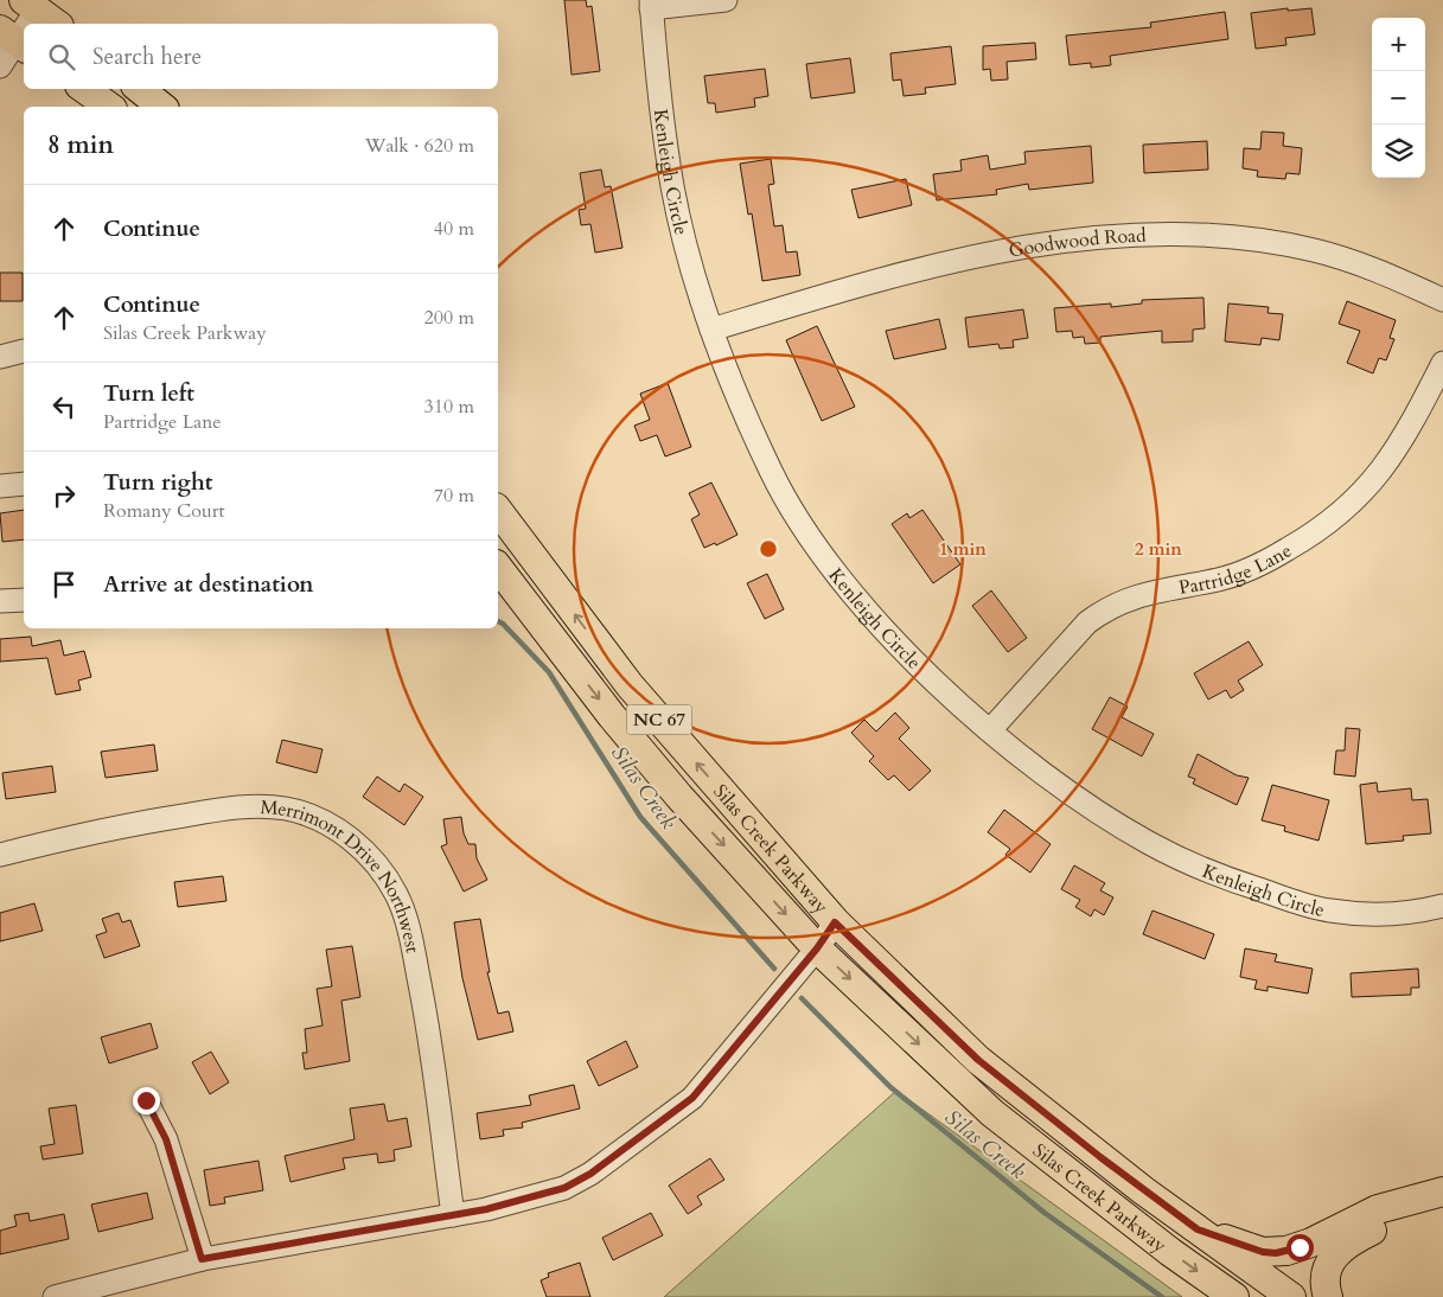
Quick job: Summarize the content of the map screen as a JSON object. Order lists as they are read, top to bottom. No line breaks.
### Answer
{"streets":{"main road":["NC 67","Silas Creek Parkway"],"street":["Kenleigh Circle","Goodwood Road","Partridge Lane","Merrimont Drive Northwest"]},"crossings":[["Kenleigh Circle","Goodwood Road"],["Kenleigh Circle","Partridge Lane"]],"water":["Silas Creek"],"page":{"map_buttons":["+","−"],"search":"Search here","heading":["8 min","Walk · 620 m"],"list":[["Continue","40 m"],["Continue","Silas Creek Parkway","200 m"],["Turn left","Partridge Lane","310 m"],["Turn right","Romany Court","70 m"],"Arrive at destination"]},"rings":["1 min","2 min"]}
